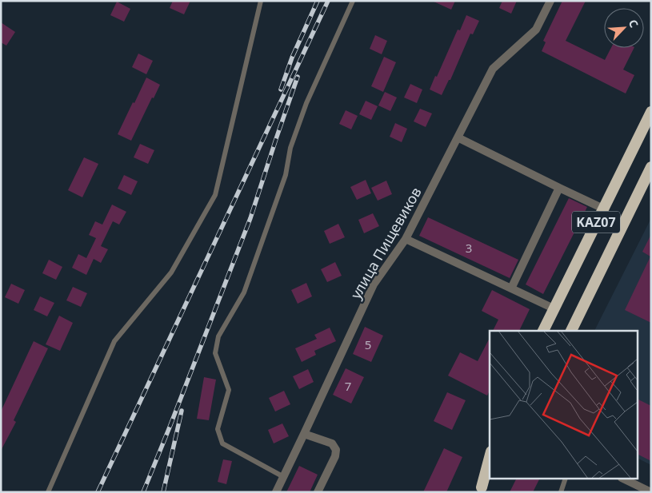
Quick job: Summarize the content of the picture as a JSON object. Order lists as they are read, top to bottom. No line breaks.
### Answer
{"streets":{"highway":["KAZ07"],"street":["улица Пищевиков"]},"house_numbers":["3","5","7"],"north":"top right"}
